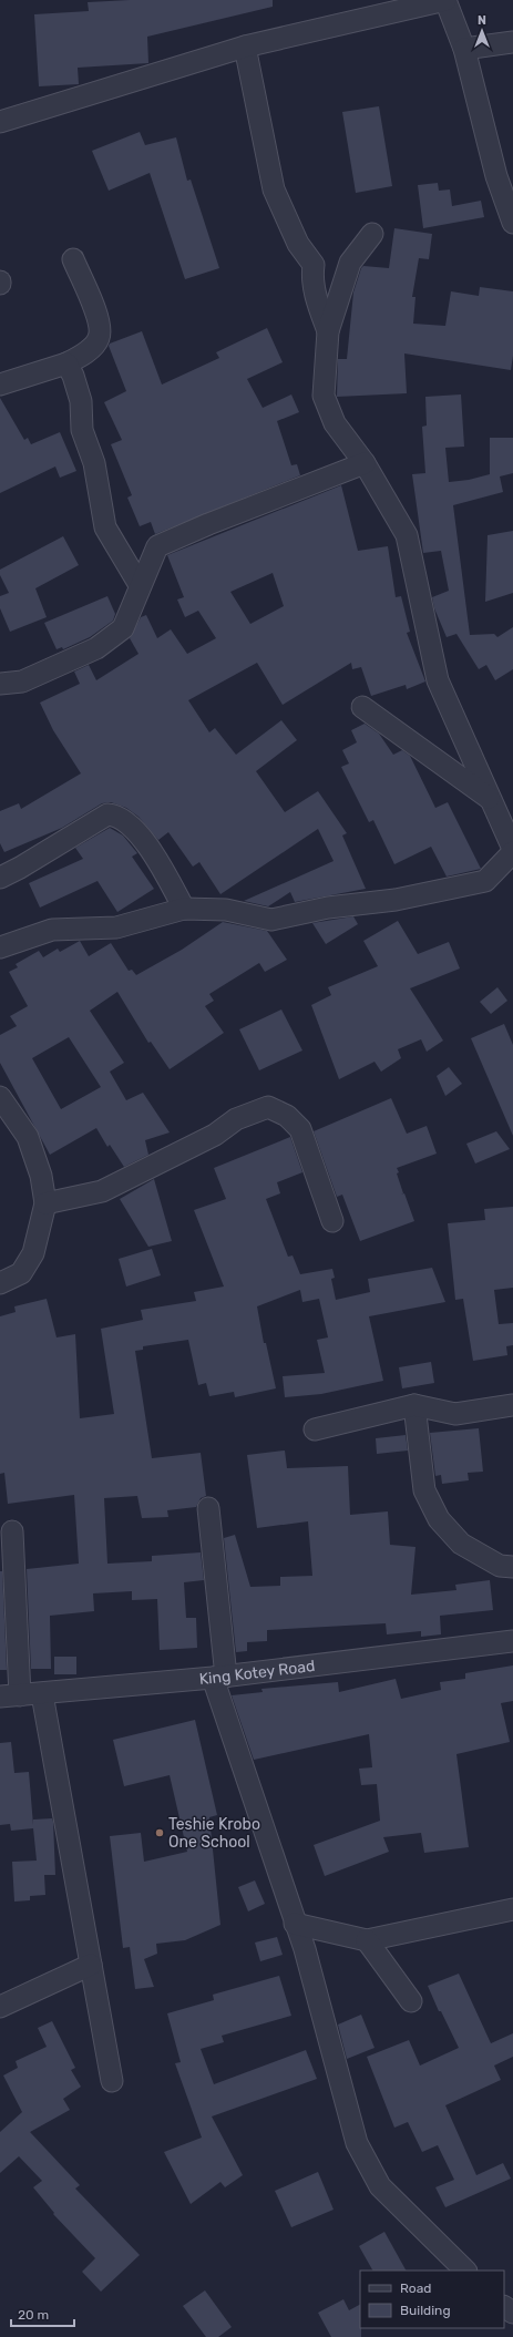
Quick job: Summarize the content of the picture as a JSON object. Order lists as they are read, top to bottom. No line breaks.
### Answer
{"streets":{"street":["King Kotey Road"]},"places":["Teshie Krobo One School"],"legend":["Road","Building"],"scale_bar":"20 m","north":"top"}
